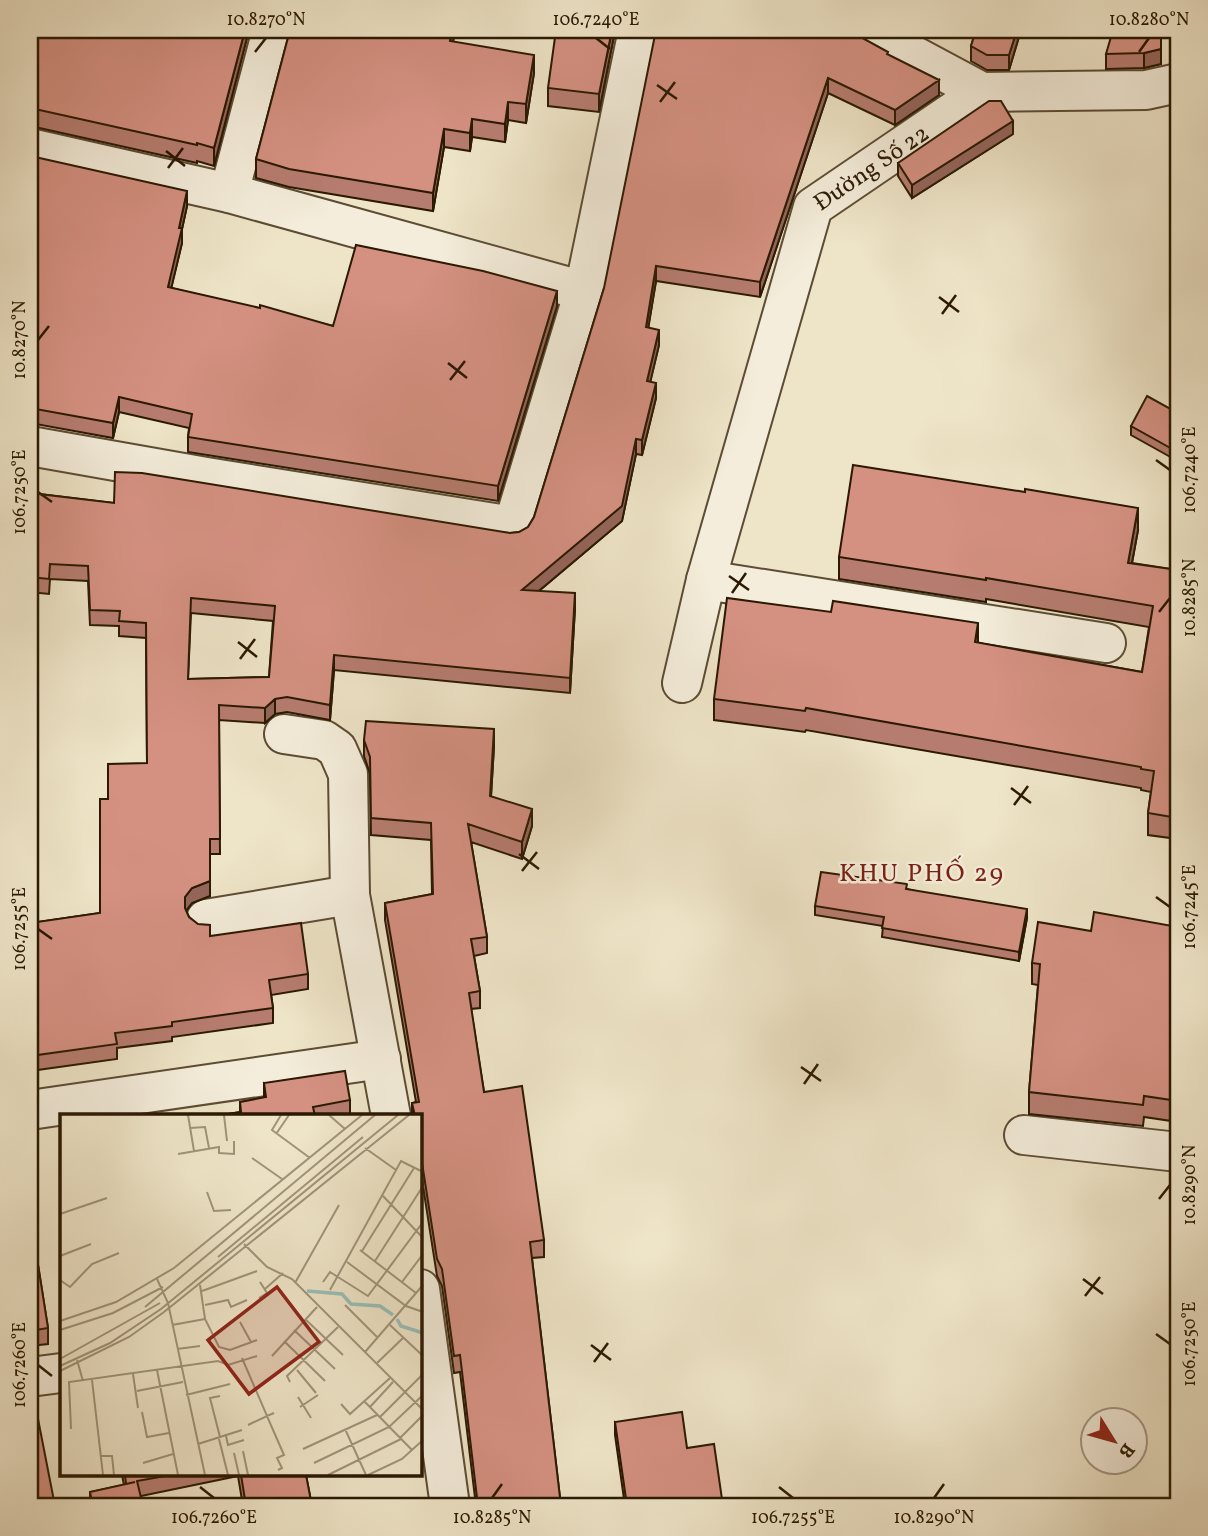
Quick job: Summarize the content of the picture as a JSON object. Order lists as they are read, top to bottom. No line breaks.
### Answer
{"streets":{"street":["Đường Số 22"]},"districts":["KHU PHỐ 29"],"north":"bottom right","coordinates":["10.8270°N","106.7240°E","10.8280°N","106.7250°E","10.8285°N","106.7245°E","106.7255°E","10.8290°N","106.7260°E"]}
